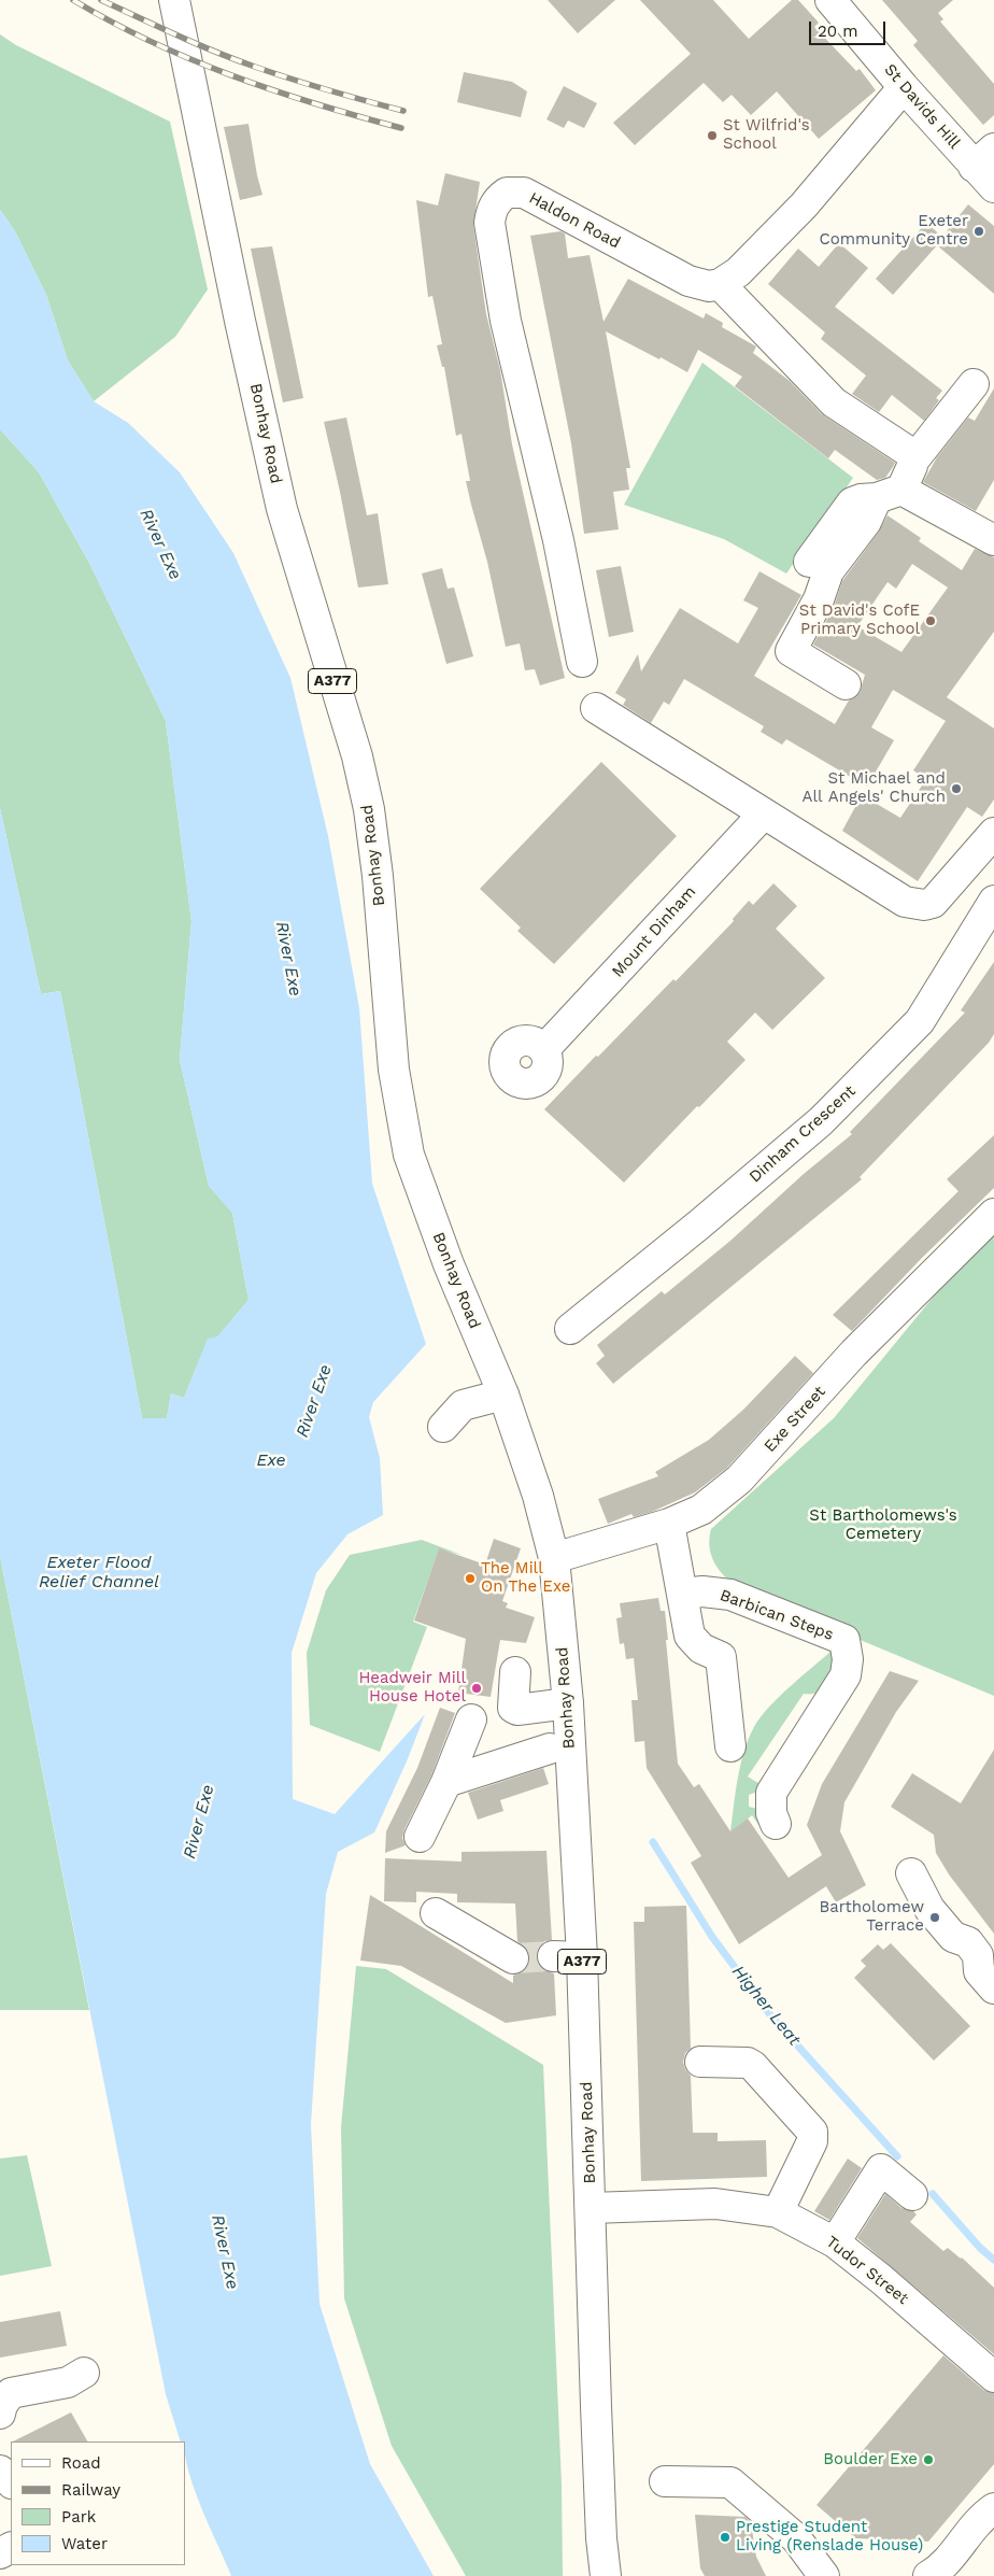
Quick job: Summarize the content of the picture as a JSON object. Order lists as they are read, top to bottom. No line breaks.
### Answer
{"streets":{"main road":["St Davids Hill","Haldon Road","Bonhay Road","A377","Mount Dinham","Dinham Crescent","Exe Street","Barbican Steps","Tudor Street"]},"crossings":[["Bonhay Road","Exe Street"],["Bonhay Road","Tudor Street"]],"water":["River Exe","Exe","Exeter Flood Relief Channel","Higher Leat"],"parks":["St Bartholomews's Cemetery"],"places":["St Wilfrid's School","Exeter Community Centre","St David's CofE Primary School","St Michael and All Angels' Church","The Mill On The Exe","Headweir Mill House Hotel","Bartholomew Terrace","Boulder Exe","Prestige Student Living (Renslade House)"],"legend":["Road","Railway","Park","Water"],"scale_bar":"20 m"}
